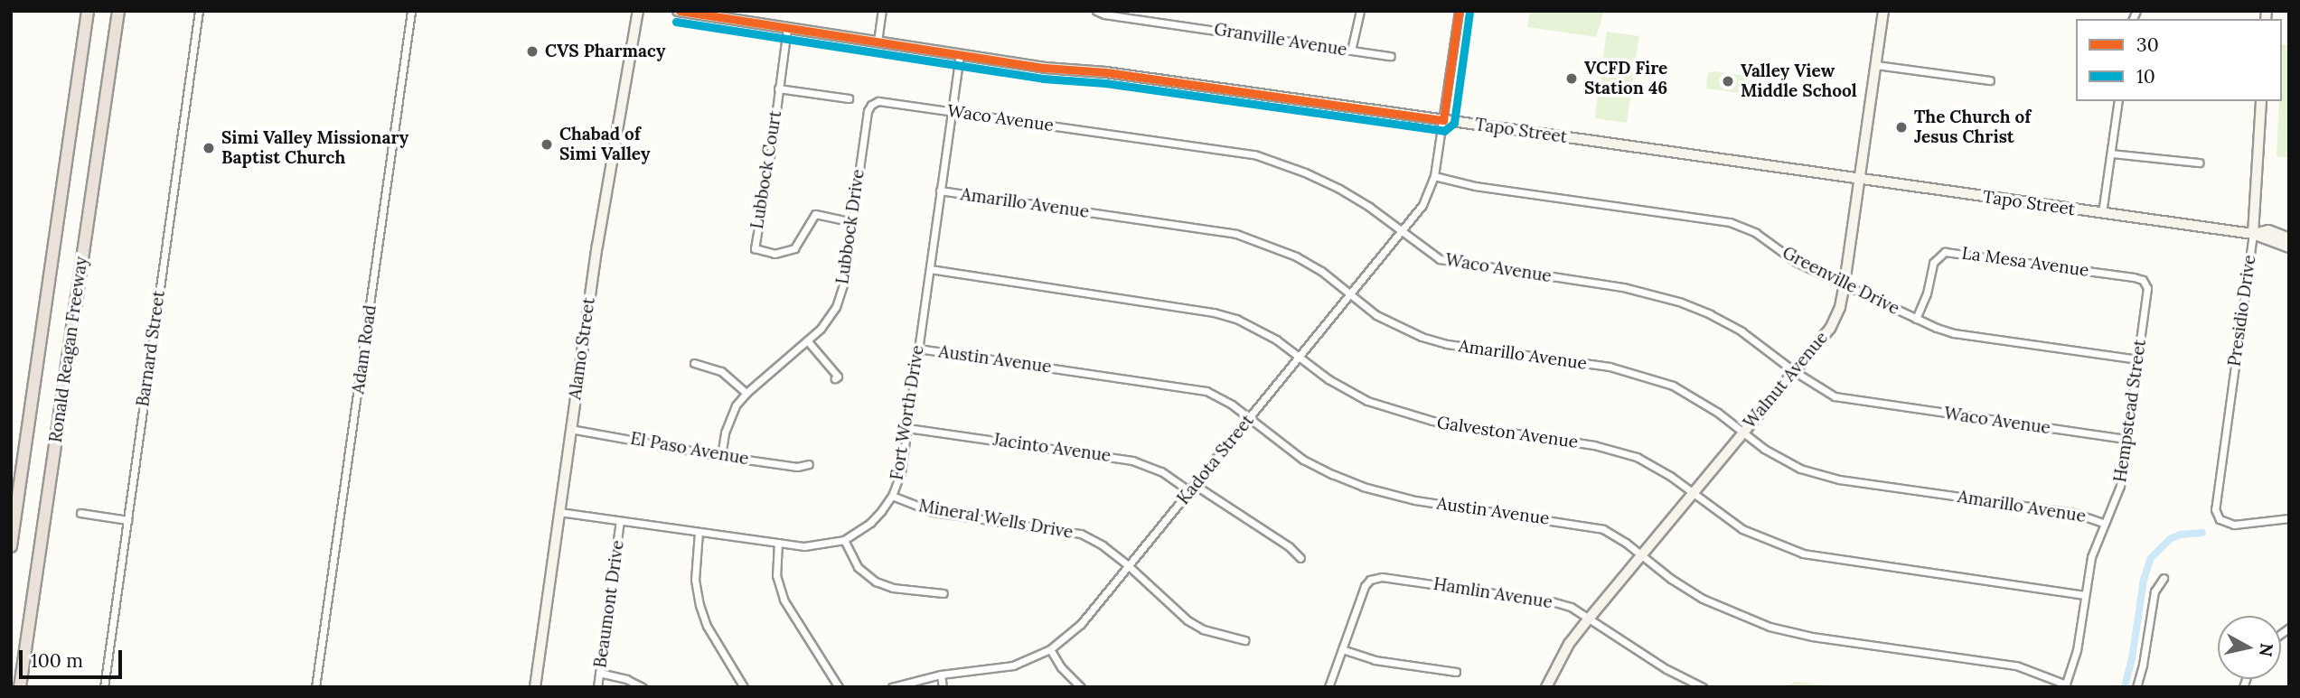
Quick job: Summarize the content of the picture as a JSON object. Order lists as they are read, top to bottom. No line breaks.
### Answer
{"streets":{"highway":["Ronald Reagan Freeway"],"street":["Granville Avenue","Waco Avenue","Tapo Street","Lubbock Court","Amarillo Avenue","Lubbock Drive","La Mesa Avenue","Greenville Drive","Presidio Drive","Barnard Street","Alamo Street","Adam Road","Austin Avenue","Walnut Avenue","Hempstead Street","Fort Worth Drive","Galveston Avenue","Jacinto Avenue","El Paso Avenue","Kadota Street","Mineral Wells Drive","Hamlin Avenue","Beaumont Drive"]},"crossings":[["Waco Avenue","Lubbock Drive"],["Waco Avenue","Walnut Avenue"],["Waco Avenue","Hempstead Street"],["Waco Avenue","Fort Worth Drive"],["Waco Avenue","Kadota Street"],["Tapo Street","Lubbock Court"],["Tapo Street","Presidio Drive"],["Tapo Street","Walnut Avenue"],["Tapo Street","Fort Worth Drive"],["Tapo Street","Kadota Street"],["Lubbock Court","Lubbock Drive"],["Amarillo Avenue","Walnut Avenue"],["Amarillo Avenue","Hempstead Street"],["Amarillo Avenue","Fort Worth Drive"],["Amarillo Avenue","Kadota Street"],["Lubbock Drive","El Paso Avenue"],["La Mesa Avenue","Greenville Drive"],["La Mesa Avenue","Hempstead Street"],["Greenville Drive","Walnut Avenue"],["Greenville Drive","Hempstead Street"],["Greenville Drive","Kadota Street"],["Alamo Street","Fort Worth Drive"],["Alamo Street","El Paso Avenue"],["Austin Avenue","Walnut Avenue"],["Austin Avenue","Hempstead Street"],["Austin Avenue","Fort Worth Drive"],["Austin Avenue","Kadota Street"],["Walnut Avenue","Galveston Avenue"],["Walnut Avenue","Hamlin Avenue"],["Hempstead Street","Galveston Avenue"],["Fort Worth Drive","Galveston Avenue"],["Fort Worth Drive","Jacinto Avenue"],["Fort Worth Drive","Mineral Wells Drive"],["Fort Worth Drive","Beaumont Drive"],["Galveston Avenue","Kadota Street"],["Jacinto Avenue","Kadota Street"],["Kadota Street","Mineral Wells Drive"]],"places":["CVS Pharmacy","VCFD Fire Station 46","Valley View Middle School","The Church of Jesus Christ","Chabad of Simi Valley","Simi Valley Missionary Baptist Church"],"lines":["transit line 30","transit line 10"],"legend":["30","10"],"scale_bar":"100 m","north":"right"}
